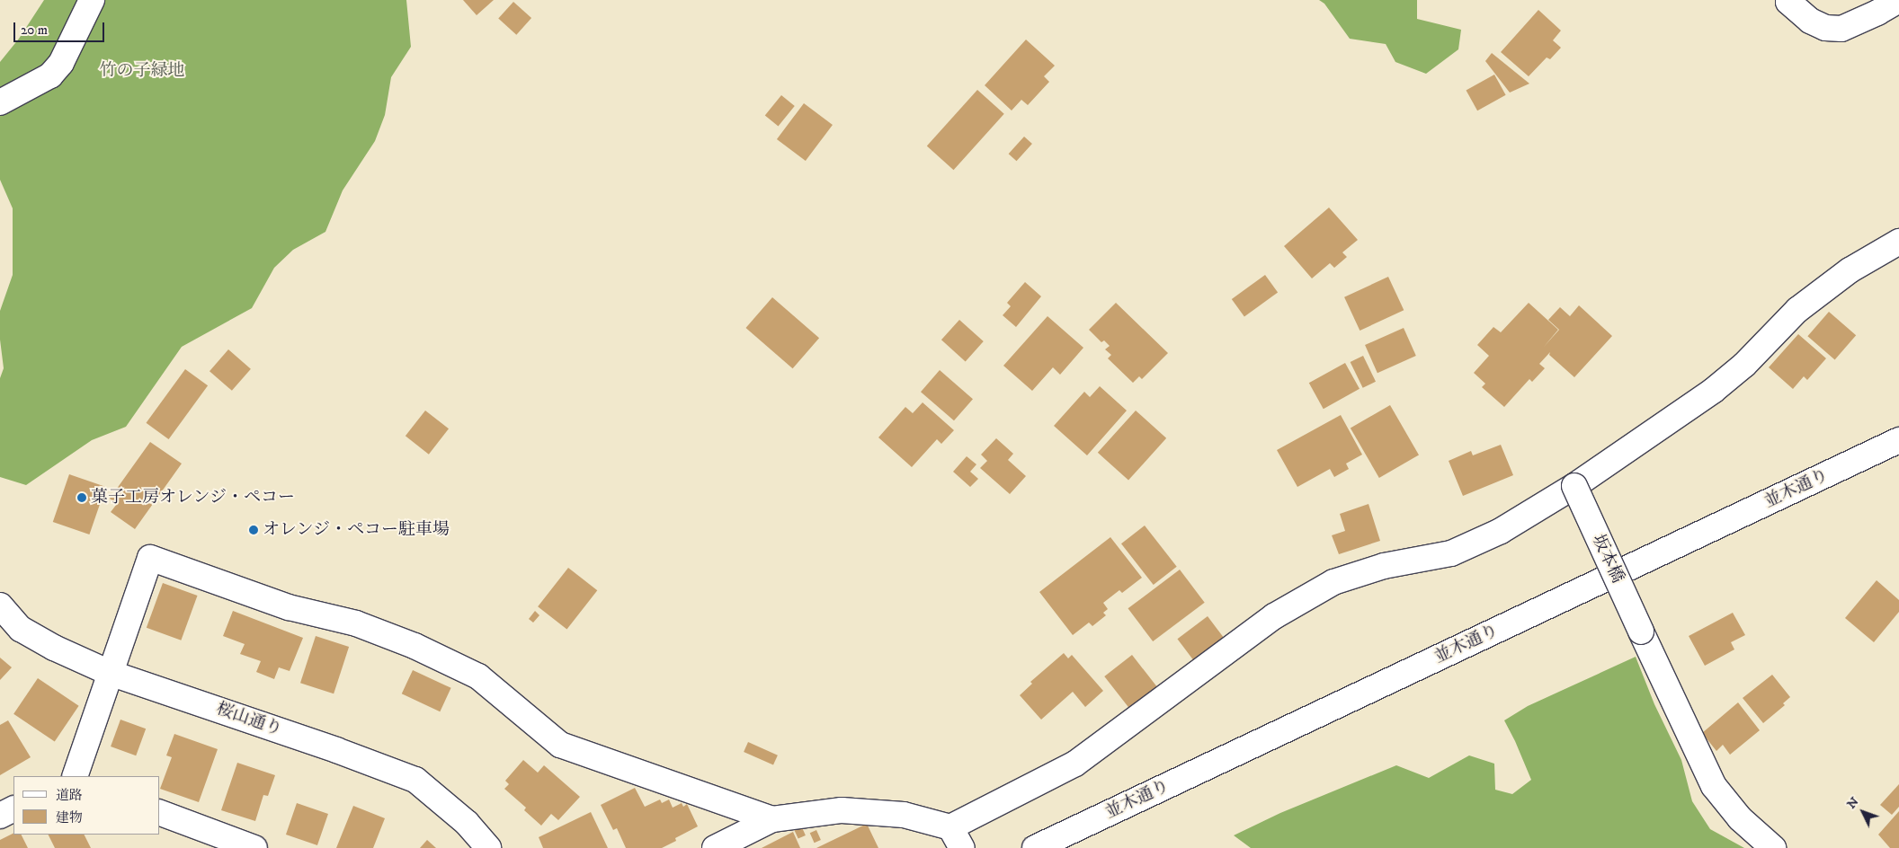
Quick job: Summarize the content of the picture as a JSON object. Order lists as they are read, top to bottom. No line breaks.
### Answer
{"streets":{"street":["並木通り","坂本橋","桜山通り"]},"parks":["竹の子緑地"],"places":["菓子工房オレンジ・ペコー","オレンジ・ペコー駐車場"],"legend":["道路","建物"],"scale_bar":"20 m","north":"top left"}
